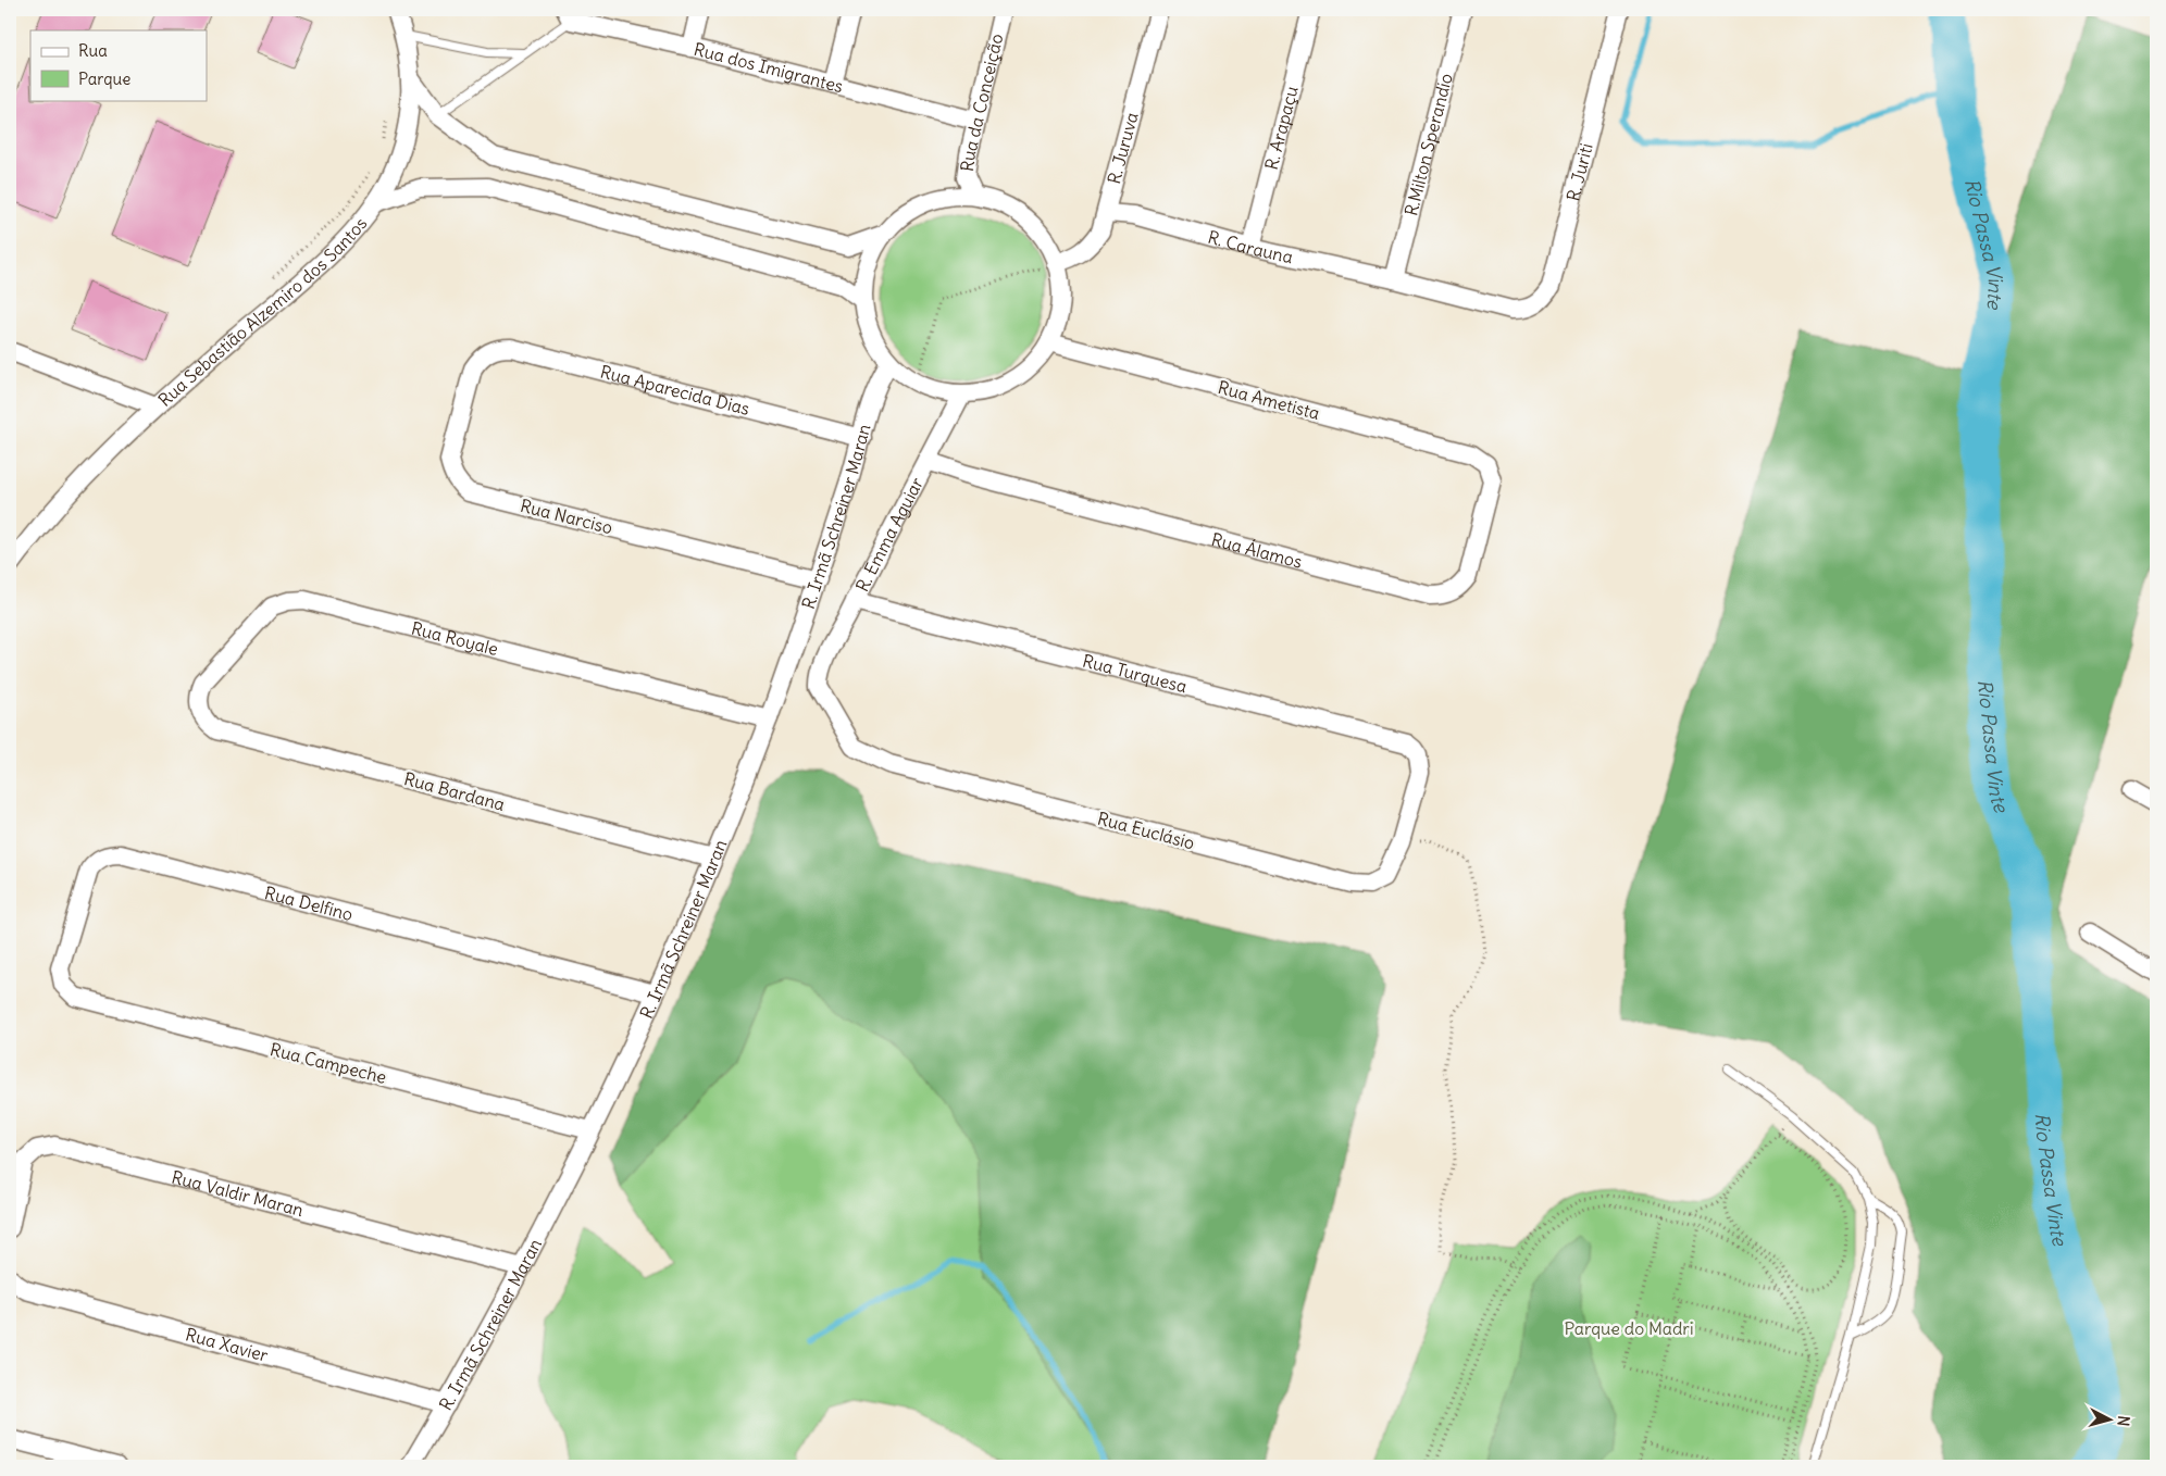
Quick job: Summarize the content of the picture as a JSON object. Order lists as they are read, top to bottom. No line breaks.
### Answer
{"streets":{"street":["Rua dos Imigrantes","Rua da Conceição","R. Arapaçu","R.Milton Sperandio","R. Juruva","R. Juriti","R. Carauna","Rua Sebastião Alzemiro dos Santos","Rua Aparecida Dias","Rua Ametista","Rua Narciso","R. Irmã Schreiner Maran","R. Emma Aguiar","Rua Álamos","Rua Royale","Rua Turquesa","Rua Bardana","Rua Euclásio","Rua Delfino","Rua Campeche","Rua Valdir Maran","Rua Xavier"]},"crossings":[["Rua dos Imigrantes","Rua da Conceição"],["R. Arapaçu","R. Carauna"],["R.Milton Sperandio","R. Carauna"],["R. Juruva","R. Carauna"],["R. Juriti","R. Carauna"],["Rua Aparecida Dias","Rua Narciso"],["Rua Aparecida Dias","R. Irmã Schreiner Maran"],["Rua Ametista","Rua Álamos"],["Rua Narciso","R. Irmã Schreiner Maran"],["R. Irmã Schreiner Maran","Rua Royale"],["R. Irmã Schreiner Maran","Rua Bardana"],["R. Irmã Schreiner Maran","Rua Delfino"],["R. Irmã Schreiner Maran","Rua Campeche"],["R. Irmã Schreiner Maran","Rua Valdir Maran"],["R. Irmã Schreiner Maran","Rua Xavier"],["R. Emma Aguiar","Rua Álamos"],["R. Emma Aguiar","Rua Turquesa"],["R. Emma Aguiar","Rua Euclásio"],["Rua Royale","Rua Bardana"],["Rua Turquesa","Rua Euclásio"],["Rua Delfino","Rua Campeche"]],"water":["Rio Passa Vinte"],"parks":["Parque do Madri"],"legend":["Rua","Parque"],"north":"right"}
